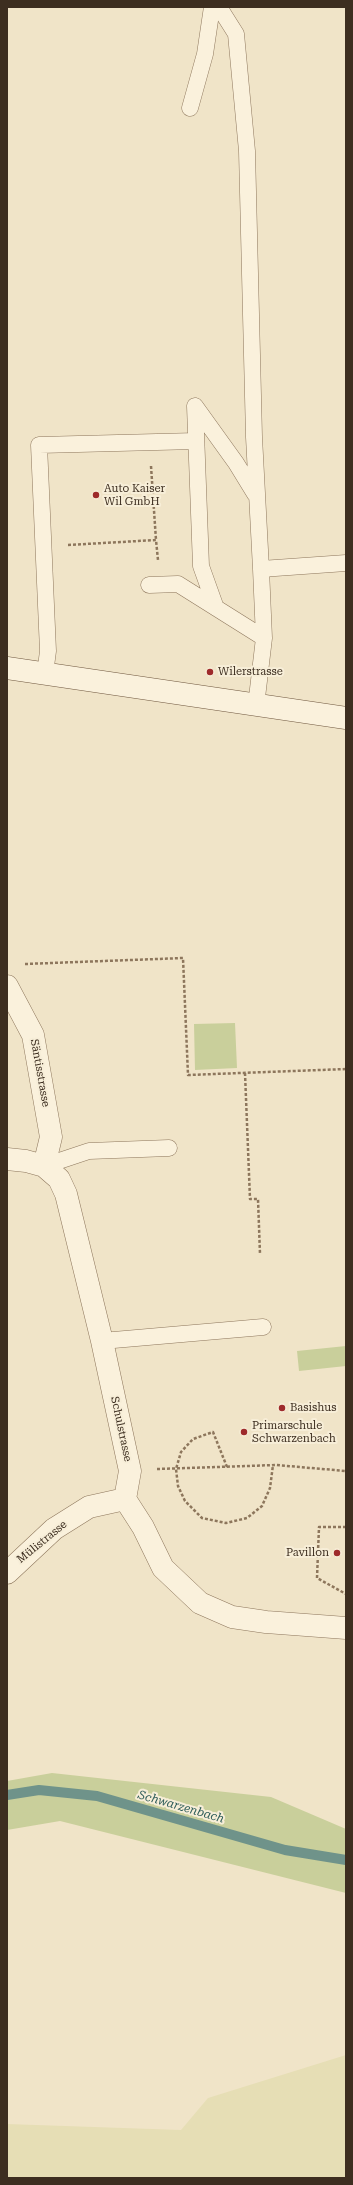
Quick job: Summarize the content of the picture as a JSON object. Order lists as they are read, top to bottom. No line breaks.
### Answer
{"streets":{"street":["Säntisstrasse","Schulstrasse","Mülistrasse"]},"crossings":[["Säntisstrasse","Schulstrasse"],["Schulstrasse","Mülistrasse"]],"water":["Schwarzenbach"],"places":["Auto Kaiser Wil GmbH","Wilerstrasse","Basishus","Primarschule Schwarzenbach","Pavillon"]}
